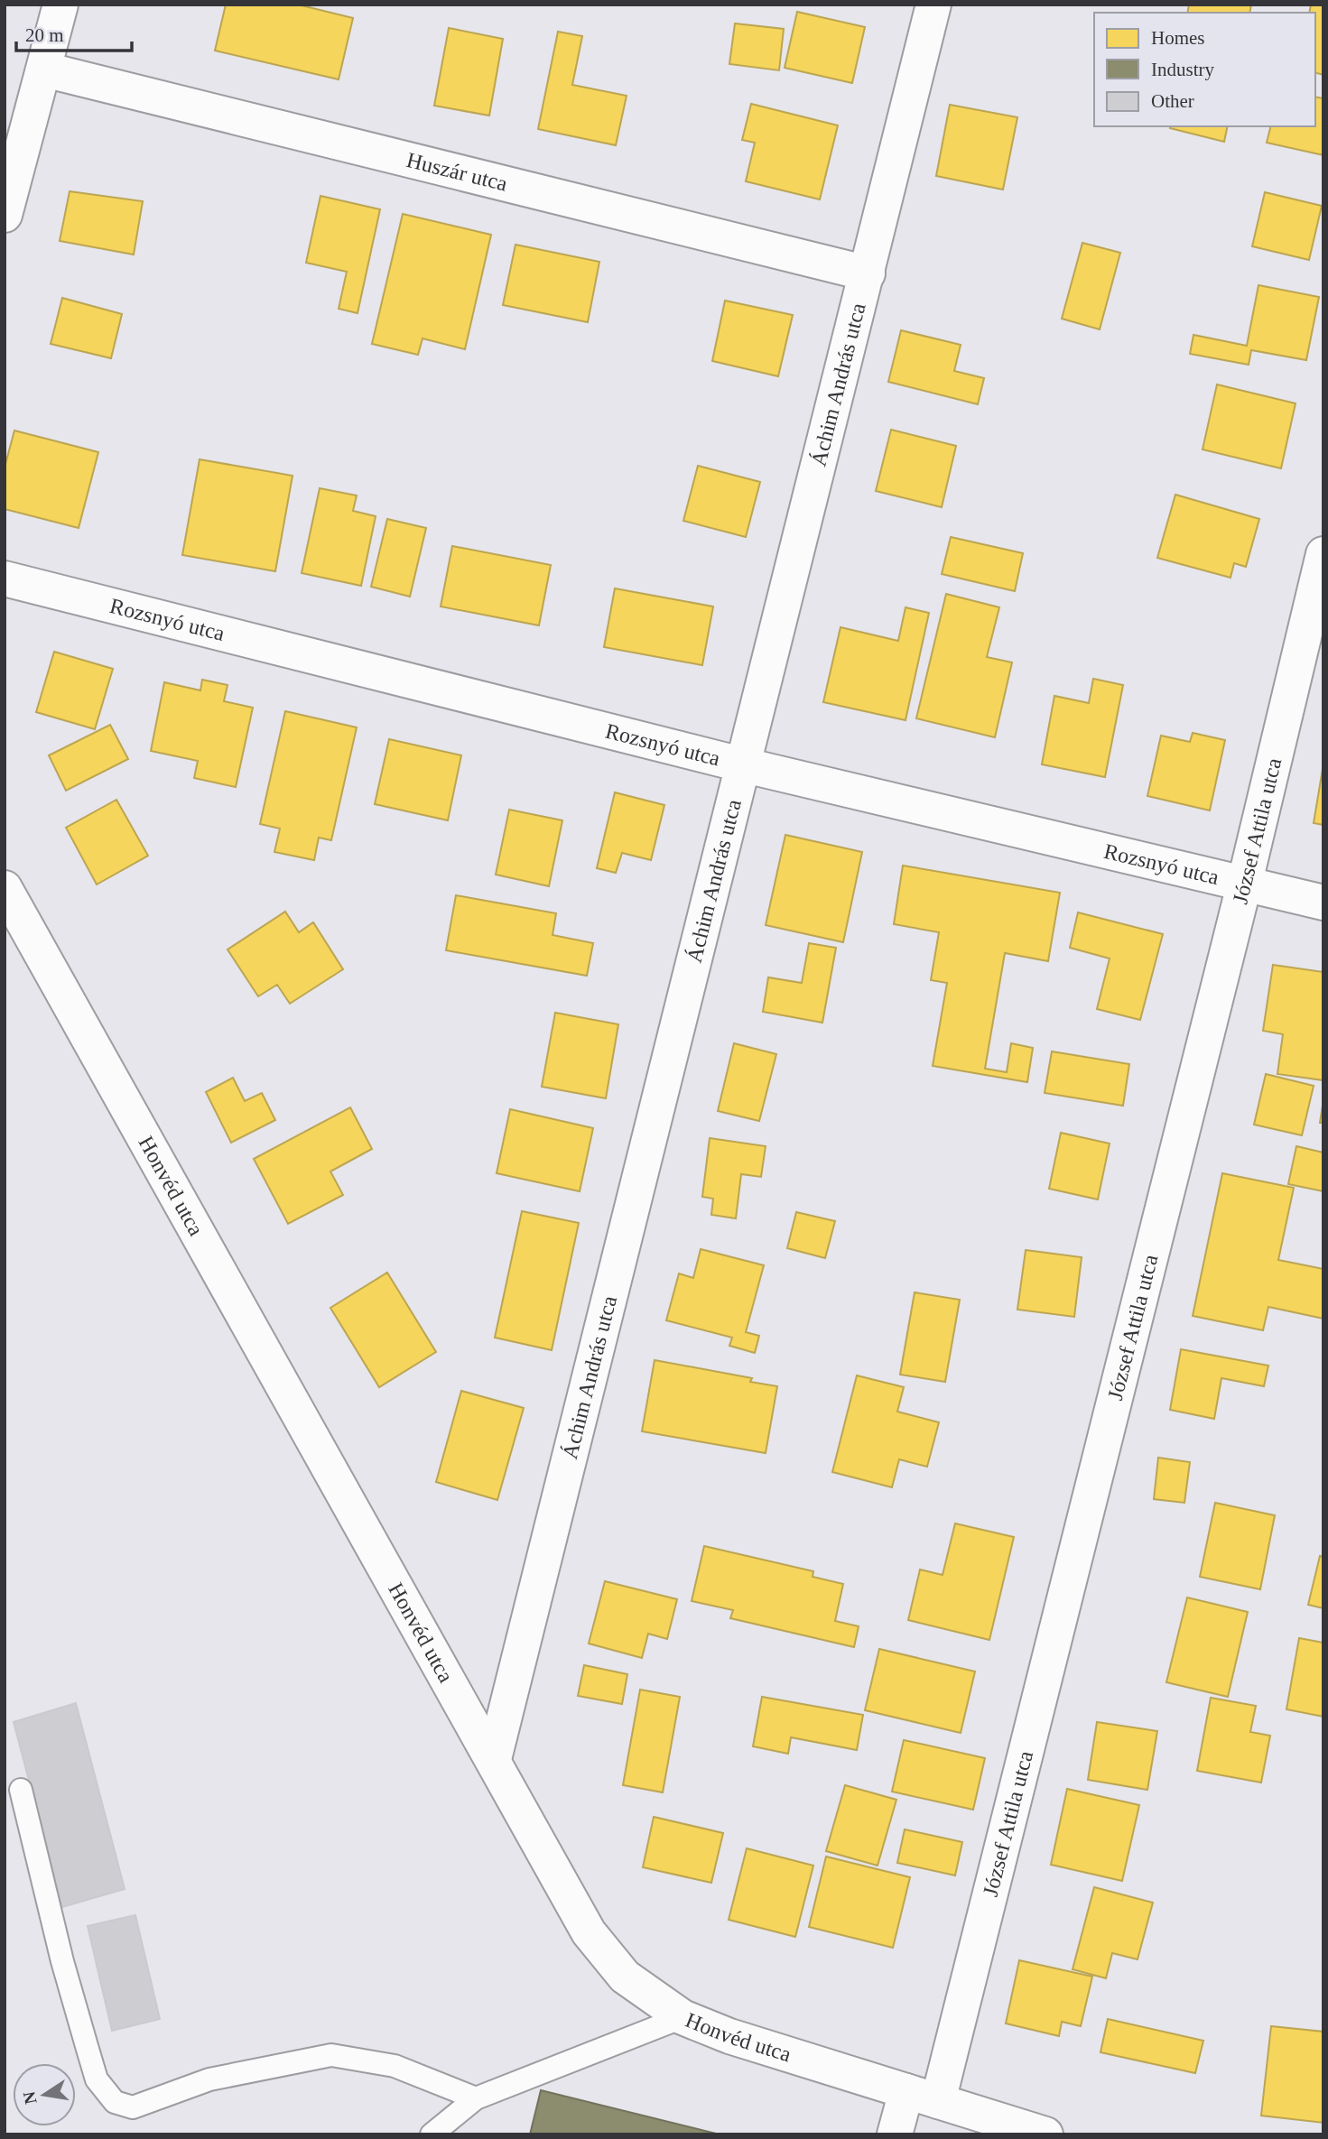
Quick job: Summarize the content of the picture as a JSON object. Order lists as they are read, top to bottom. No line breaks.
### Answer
{"streets":{"street":["Huszár utca","Áchim András utca","Rozsnyó utca","József Attila utca","Honvéd utca"]},"crossings":[["Huszár utca","Áchim András utca"],["Áchim András utca","Rozsnyó utca"],["Áchim András utca","Honvéd utca"],["Rozsnyó utca","József Attila utca"],["József Attila utca","Honvéd utca"]],"legend":["Homes","Industry","Other"],"scale_bar":"20 m","north":"left"}
